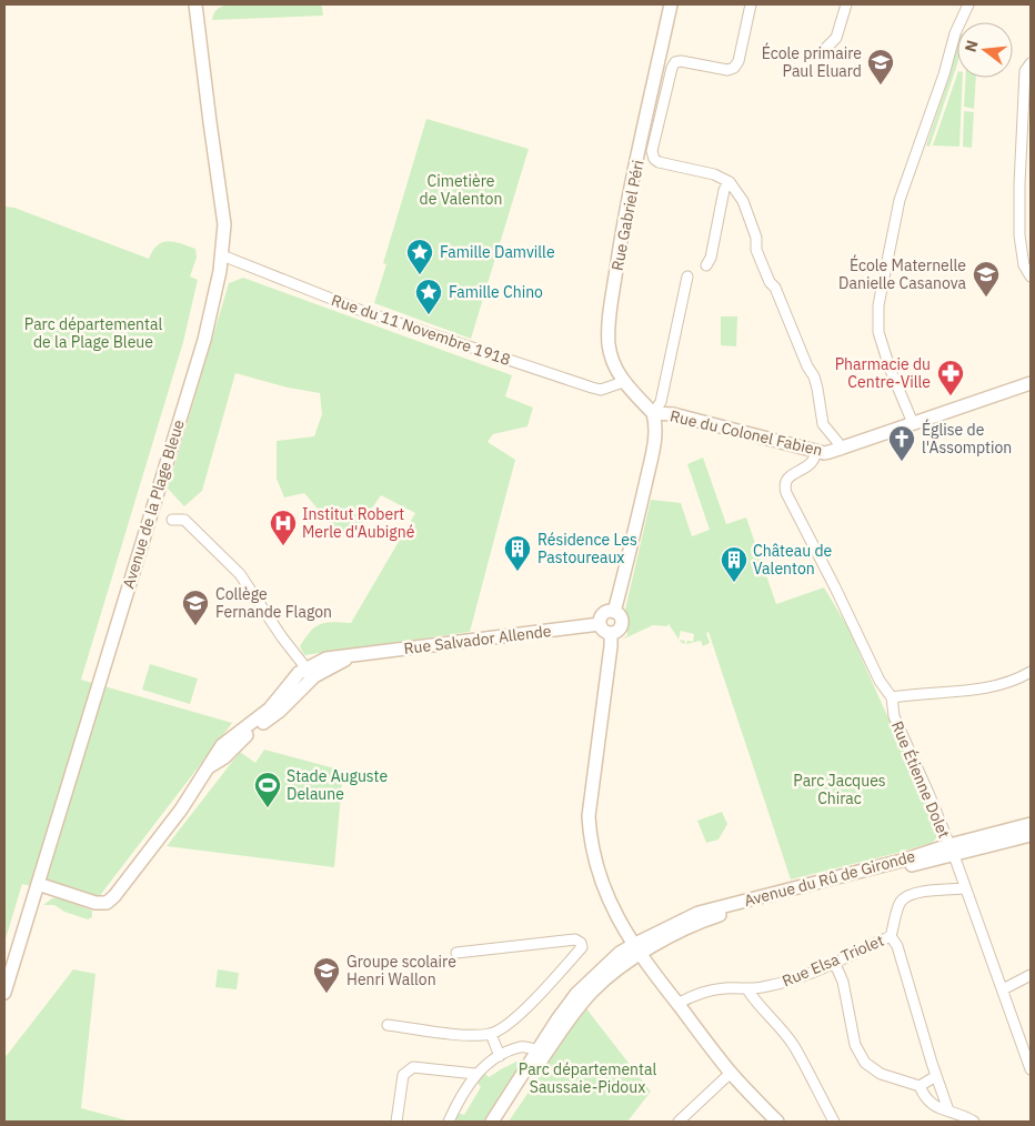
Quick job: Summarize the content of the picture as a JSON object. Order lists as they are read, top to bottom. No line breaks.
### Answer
{"streets":{"street":["Rue Gabriel Péri","Rue du 11 Novembre 1918","Rue du Colonel Fabien","Avenue de la Plage Bleue","Rue Salvador Allende","Rue Étienne Dolet","Avenue du Rû de Gironde","Rue Elsa Triolet"]},"crossings":[["Rue Gabriel Péri","Rue du 11 Novembre 1918"],["Rue Gabriel Péri","Rue du Colonel Fabien"],["Rue du 11 Novembre 1918","Avenue de la Plage Bleue"],["Rue du Colonel Fabien","Rue Salvador Allende"],["Rue du Colonel Fabien","Rue Étienne Dolet"],["Avenue de la Plage Bleue","Rue Salvador Allende"],["Rue Étienne Dolet","Avenue du Rû de Gironde"],["Rue Étienne Dolet","Rue Elsa Triolet"]],"parks":["Cimetière de Valenton","Parc départemental de la Plage Bleue","Parc Jacques Chirac","Parc départemental Saussaie-Pidoux"],"places":{"school or university":["École primaire Paul Eluard","École Maternelle Danielle Casanova","Collège Fernande Flagon","Groupe scolaire Henri Wallon"],"place":["Famille Damville","Famille Chino"],"pharmacy":["Pharmacie du Centre-Ville"],"church":["Église de l'Assomption"],"hospital":["Institut Robert Merle d'Aubigné"],"building":["Résidence Les Pastoureaux","Château de Valenton"],"sports":["Stade Auguste Delaune"]},"north":"left"}
